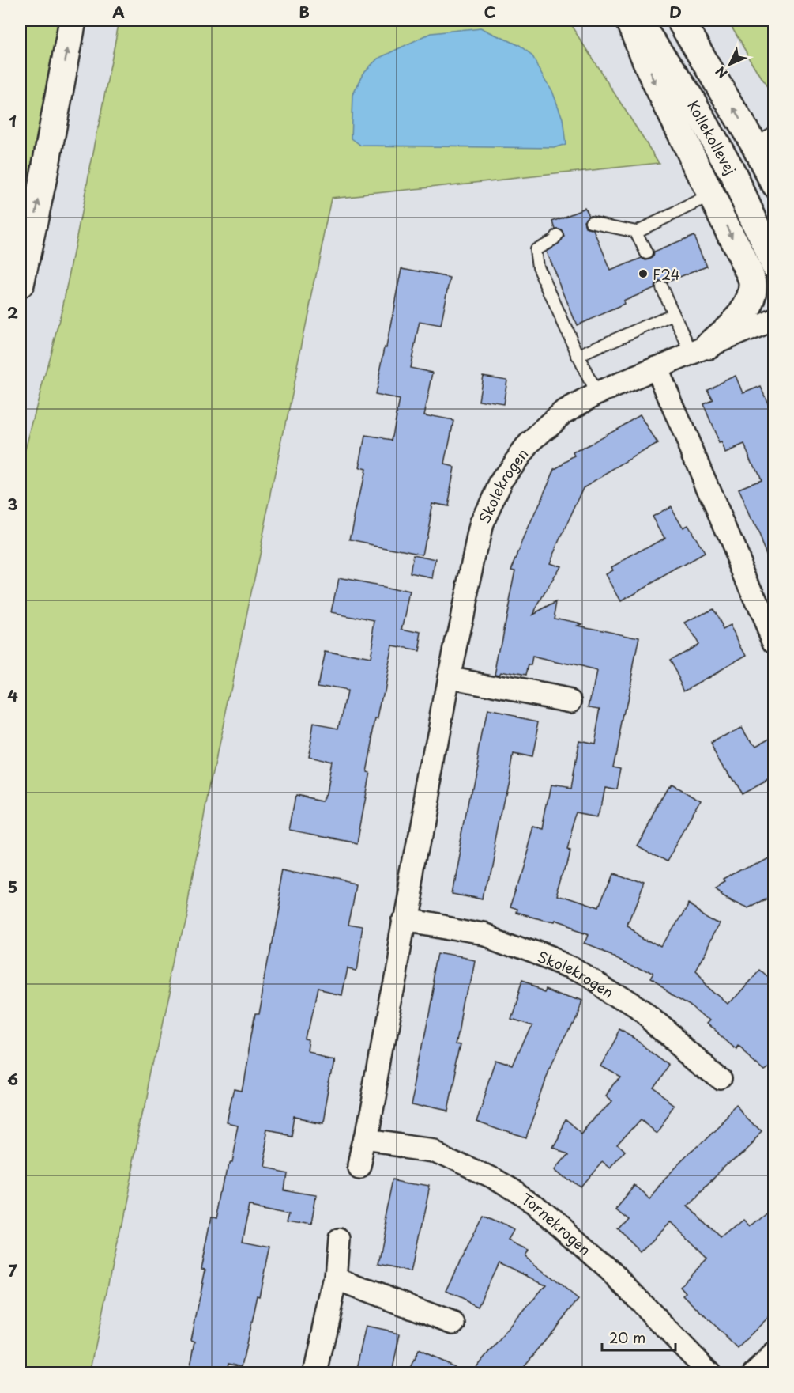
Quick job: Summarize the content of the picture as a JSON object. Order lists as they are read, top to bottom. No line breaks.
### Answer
{"streets":{"main road":["Kollekollevej"],"street":["Skolekrogen","Tornekrogen"]},"crossings":[["Skolekrogen","Tornekrogen"]],"places":["F24"],"scale_bar":"20 m","north":"bottom left","grid":{"columns":["A","B","C","D"],"rows":["1","2","3","4","5","6","7"]}}
